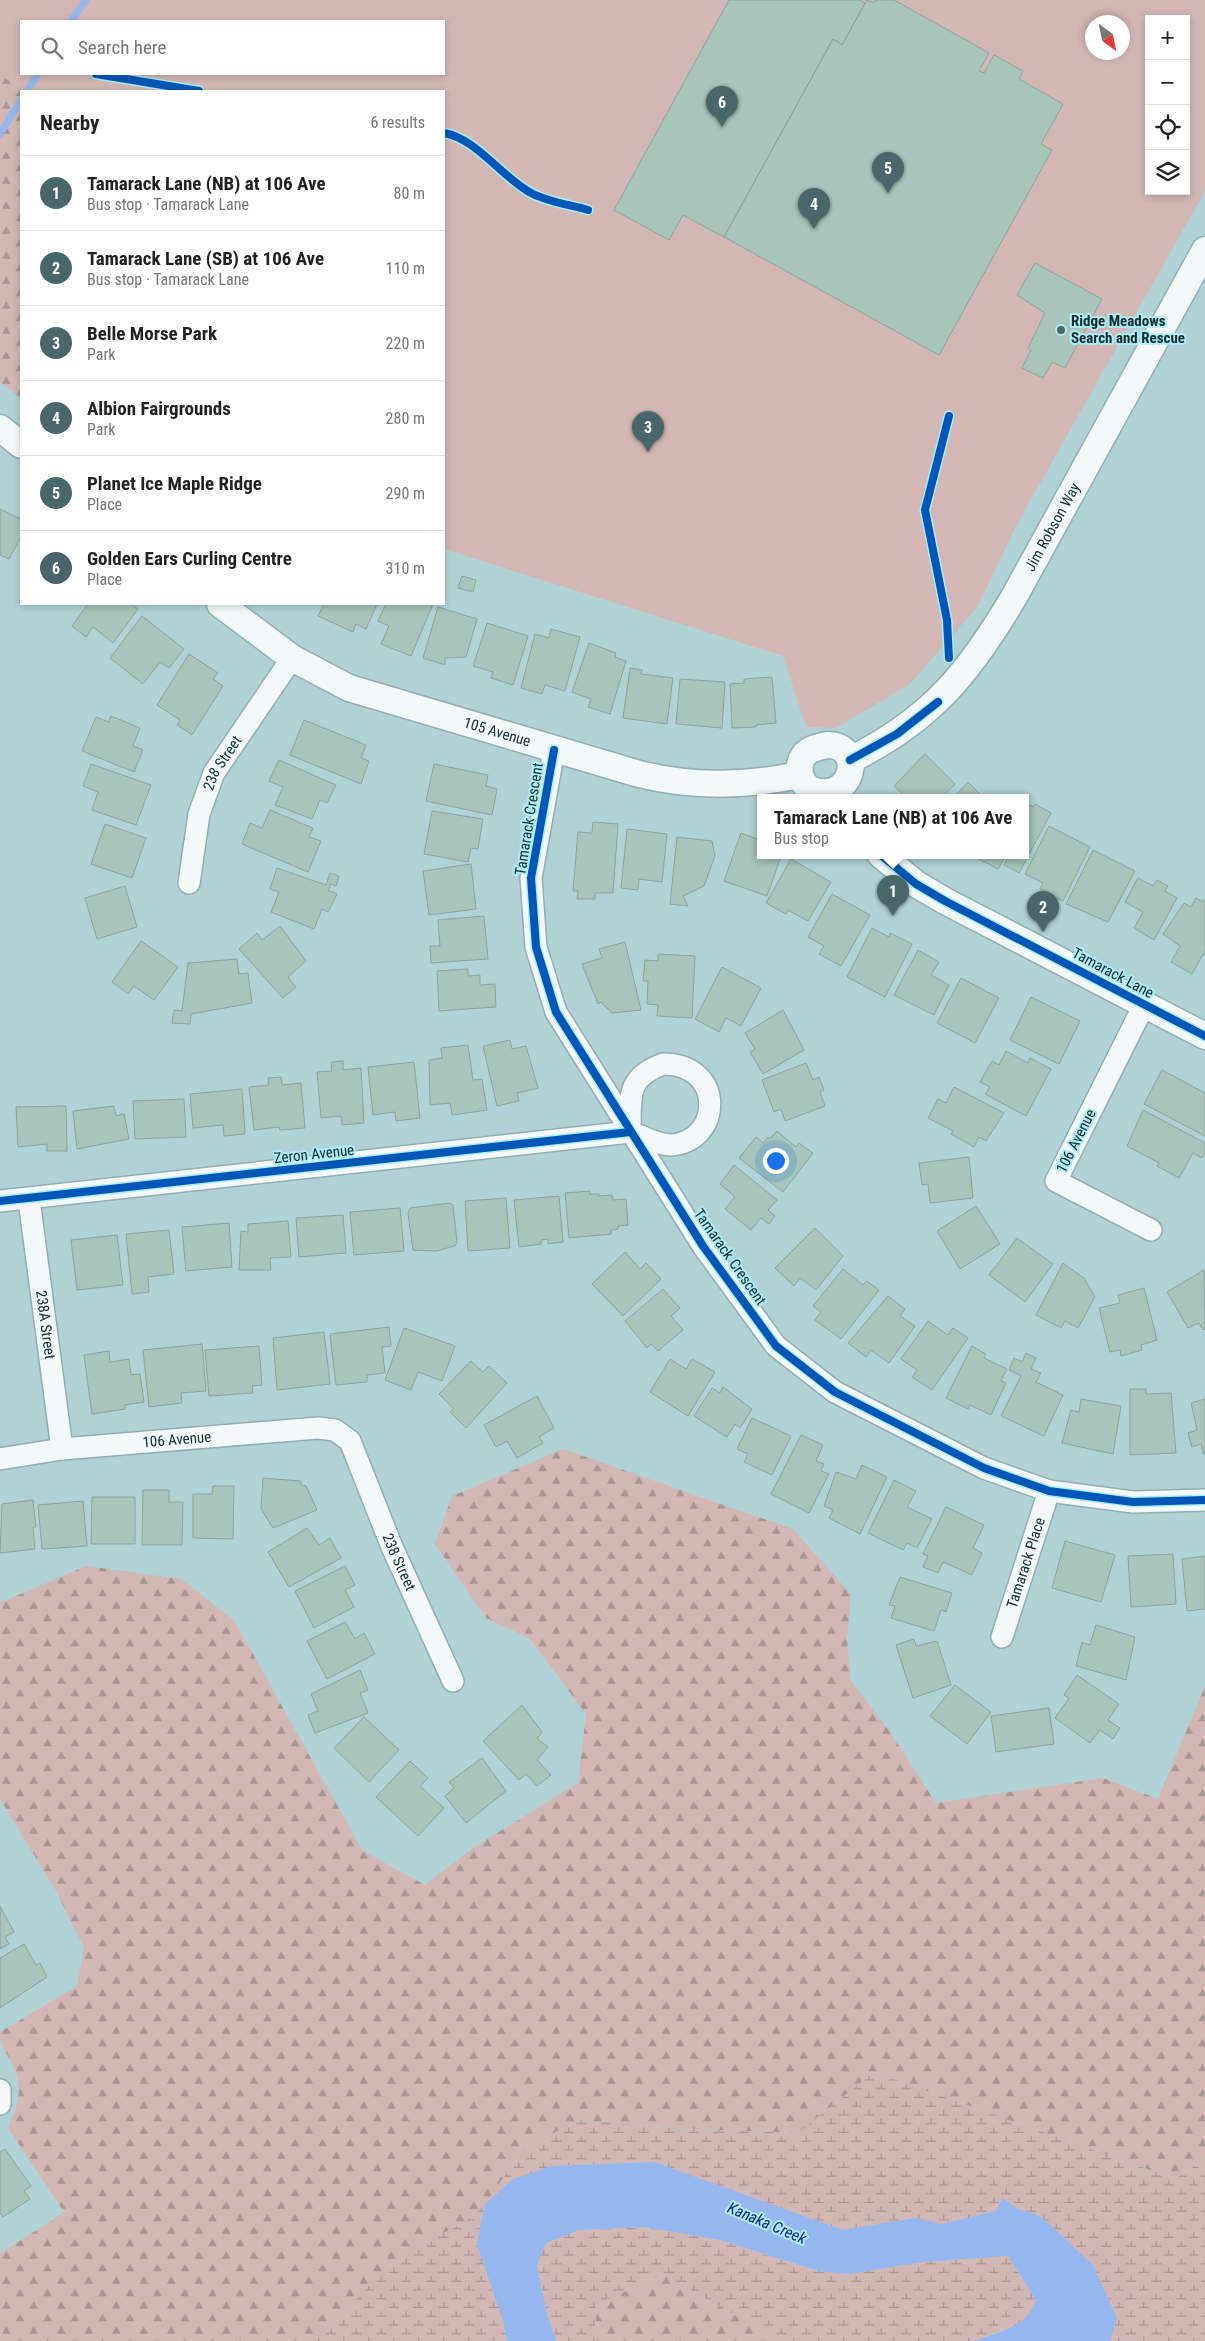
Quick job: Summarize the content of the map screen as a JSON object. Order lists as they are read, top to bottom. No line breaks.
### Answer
{"streets":{"street":["Jim Robson Way","105 Avenue","238 Street","Tamarack Crescent","Tamarack Lane","106 Avenue","Zeron Avenue","238A Street","Tamarack Place"]},"crossings":[["105 Avenue","238 Street"],["105 Avenue","Tamarack Crescent"],["238 Street","106 Avenue"],["Tamarack Crescent","Zeron Avenue"],["Tamarack Crescent","Tamarack Place"],["Tamarack Lane","106 Avenue"],["106 Avenue","238A Street"],["Zeron Avenue","238A Street"]],"water":["Kanaka Creek"],"places":["Ridge Meadows Search and Rescue"],"north":"bottom right","page":{"map_buttons":["+","−"],"search":"Search here","pins":["6","5","4","3","1","2"],"heading":["Nearby","6 results"],"list":[{"mark":"1","name":"Tamarack Lane (NB) at 106 Ave","note":"Bus stop · Tamarack Lane","value":"80 m"},{"mark":"2","name":"Tamarack Lane (SB) at 106 Ave","note":"Bus stop · Tamarack Lane","value":"110 m"},{"mark":"3","name":"Belle Morse Park","note":"Park","value":"220 m"},{"mark":"4","name":"Albion Fairgrounds","note":"Park","value":"280 m"},{"mark":"5","name":"Planet Ice Maple Ridge","note":"Place","value":"290 m"},{"mark":"6","name":"Golden Ears Curling Centre","note":"Place","value":"310 m"}],"popup":["Tamarack Lane (NB) at 106 Ave","Bus stop"]}}
